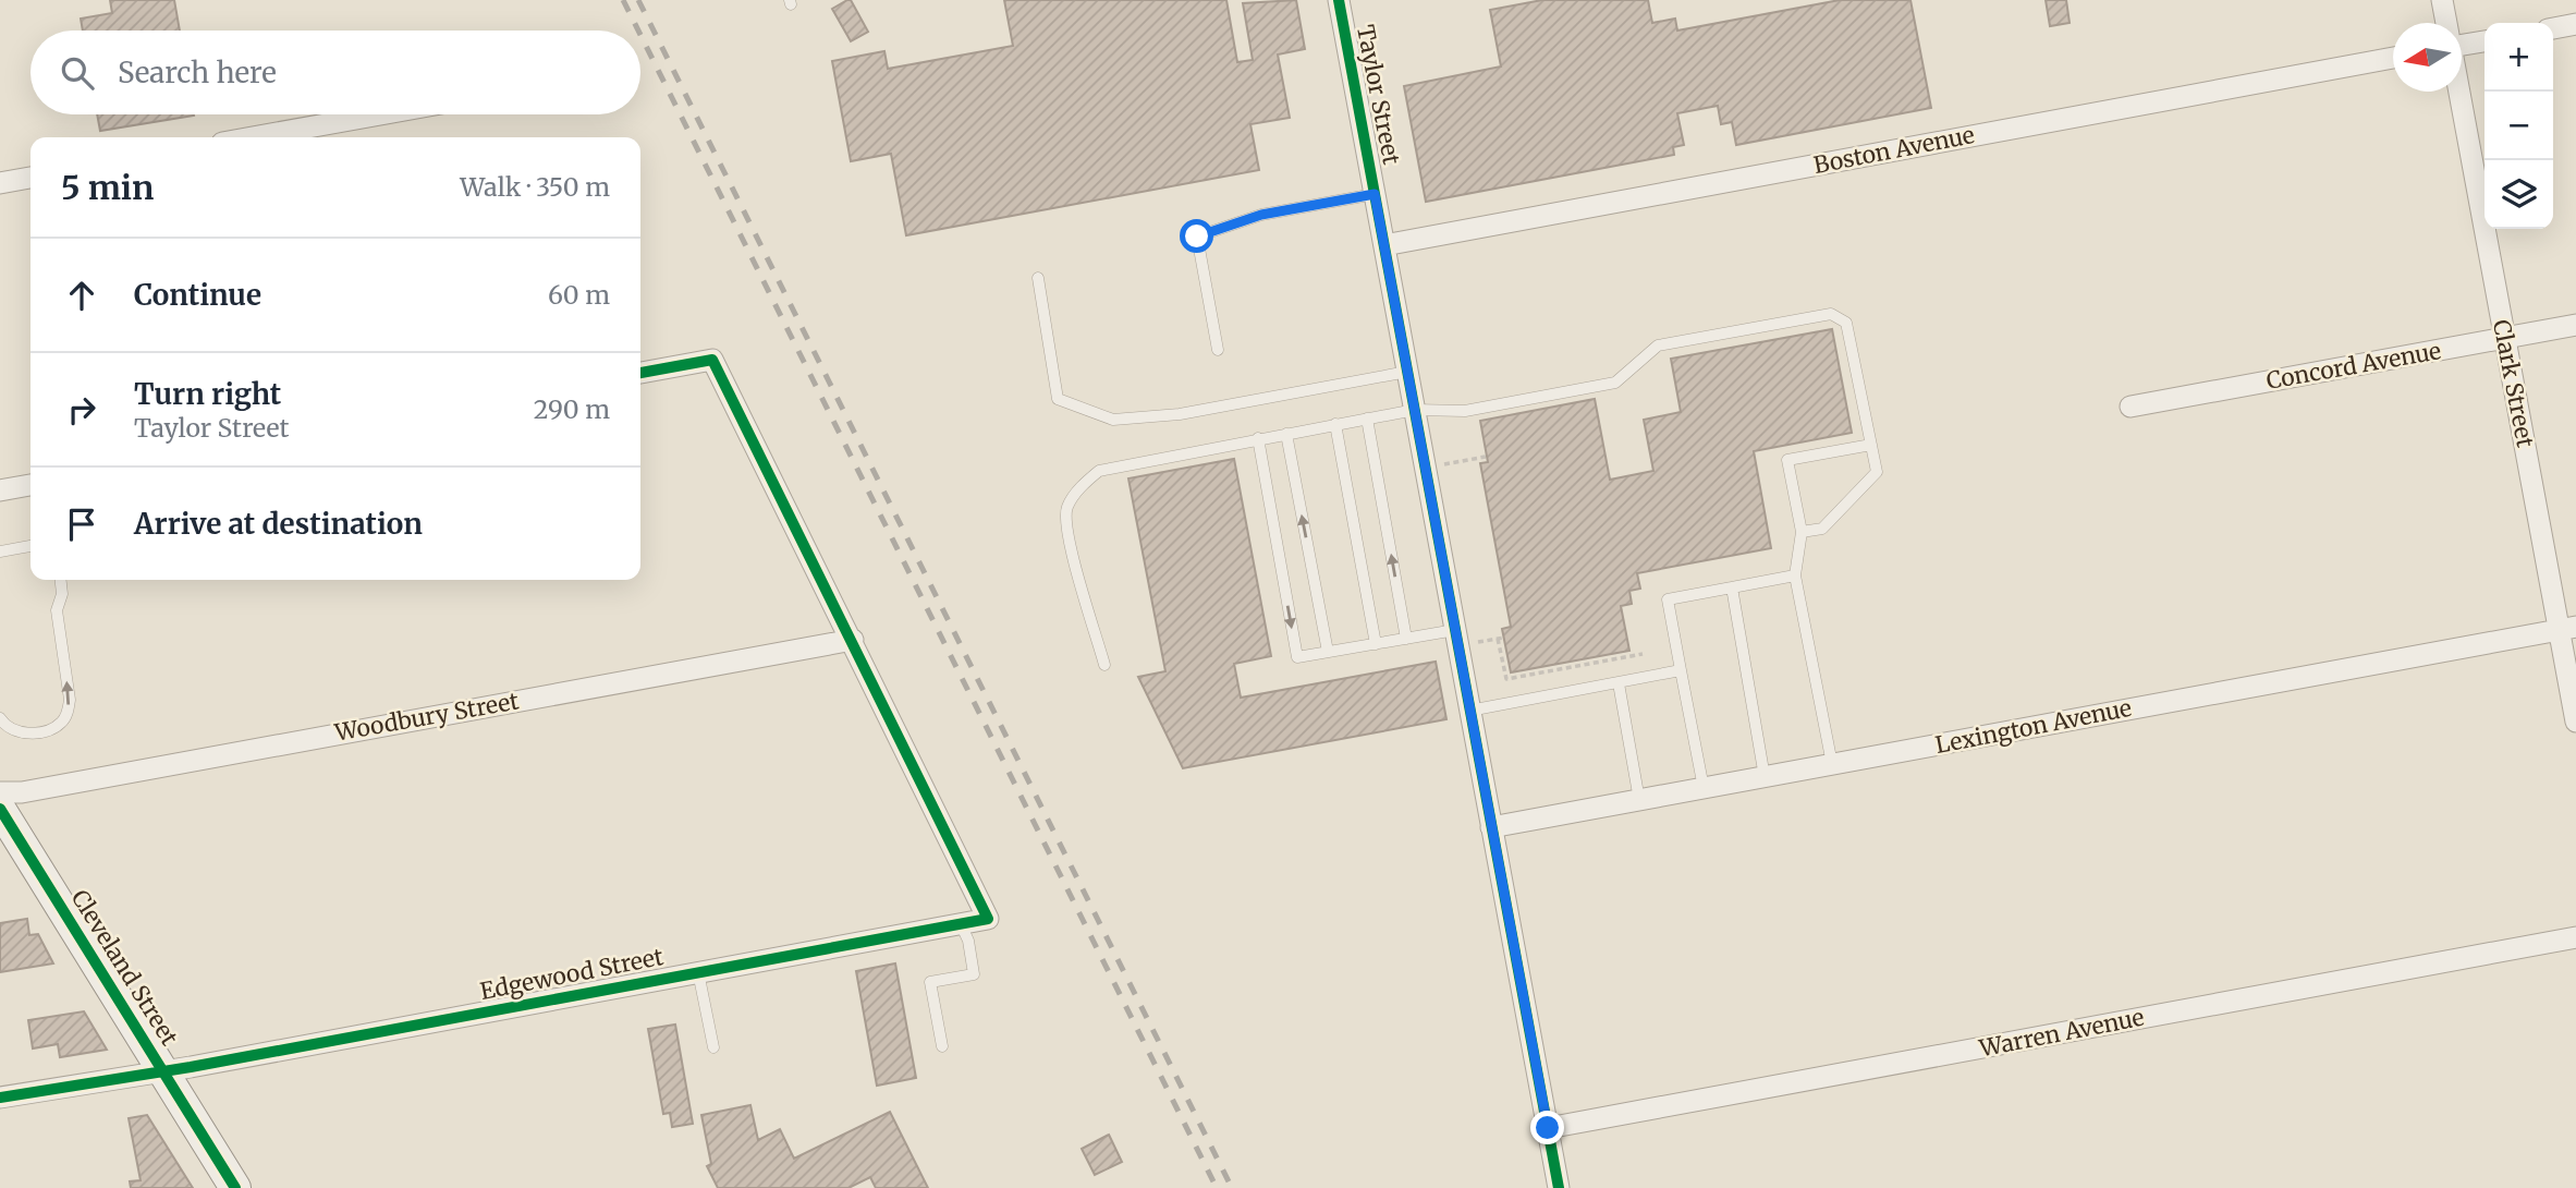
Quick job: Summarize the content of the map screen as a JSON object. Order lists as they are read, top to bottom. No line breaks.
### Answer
{"streets":{"main road":["Cleveland Street"],"street":["Taylor Street","Boston Avenue","Concord Avenue","Clark Street","Woodbury Street","Lexington Avenue","Edgewood Street","Warren Avenue"]},"crossings":[["Taylor Street","Boston Avenue"],["Taylor Street","Lexington Avenue"],["Taylor Street","Warren Avenue"],["Concord Avenue","Clark Street"],["Clark Street","Lexington Avenue"],["Woodbury Street","Edgewood Street"],["Cleveland Street","Edgewood Street"]],"north":"left","page":{"map_buttons":["+","−"],"search":"Search here","heading":["5 min","Walk · 350 m"],"list":[["Continue","60 m"],["Turn right","Taylor Street","290 m"],"Arrive at destination"]}}
